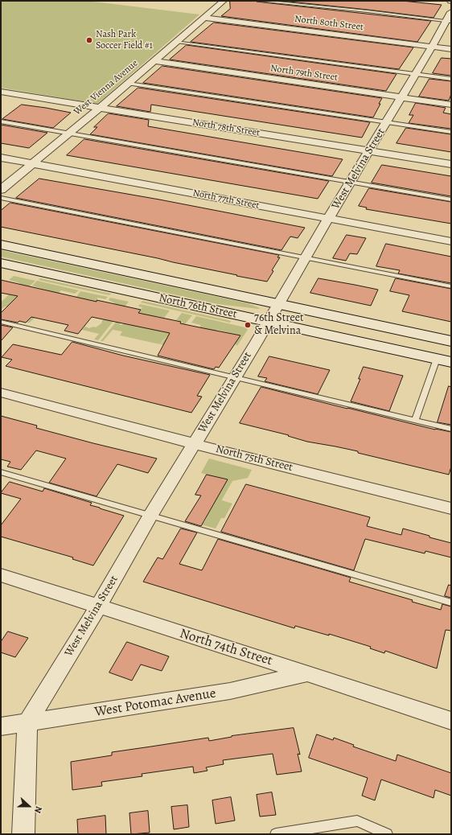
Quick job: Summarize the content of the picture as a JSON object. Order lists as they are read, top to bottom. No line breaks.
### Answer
{"streets":{"main road":["North 76th Street"],"street":["North 80th Street","North 79th Street","West Vienna Avenue","North 78th Street","West Melvina Street","North 77th Street","North 75th Street","North 74th Street","West Potomac Avenue"]},"crossings":[["North 80th Street","West Vienna Avenue"],["North 80th Street","West Melvina Street"],["North 79th Street","West Vienna Avenue"],["North 79th Street","West Melvina Street"],["West Vienna Avenue","North 78th Street"],["West Vienna Avenue","North 77th Street"],["North 78th Street","West Melvina Street"],["West Melvina Street","North 77th Street"],["West Melvina Street","North 76th Street"],["West Melvina Street","North 75th Street"],["West Melvina Street","North 74th Street"],["West Melvina Street","West Potomac Avenue"],["North 74th Street","West Potomac Avenue"]],"places":["Nash Park Soccer Field #1","76th Street & Melvina"],"north":"right"}
